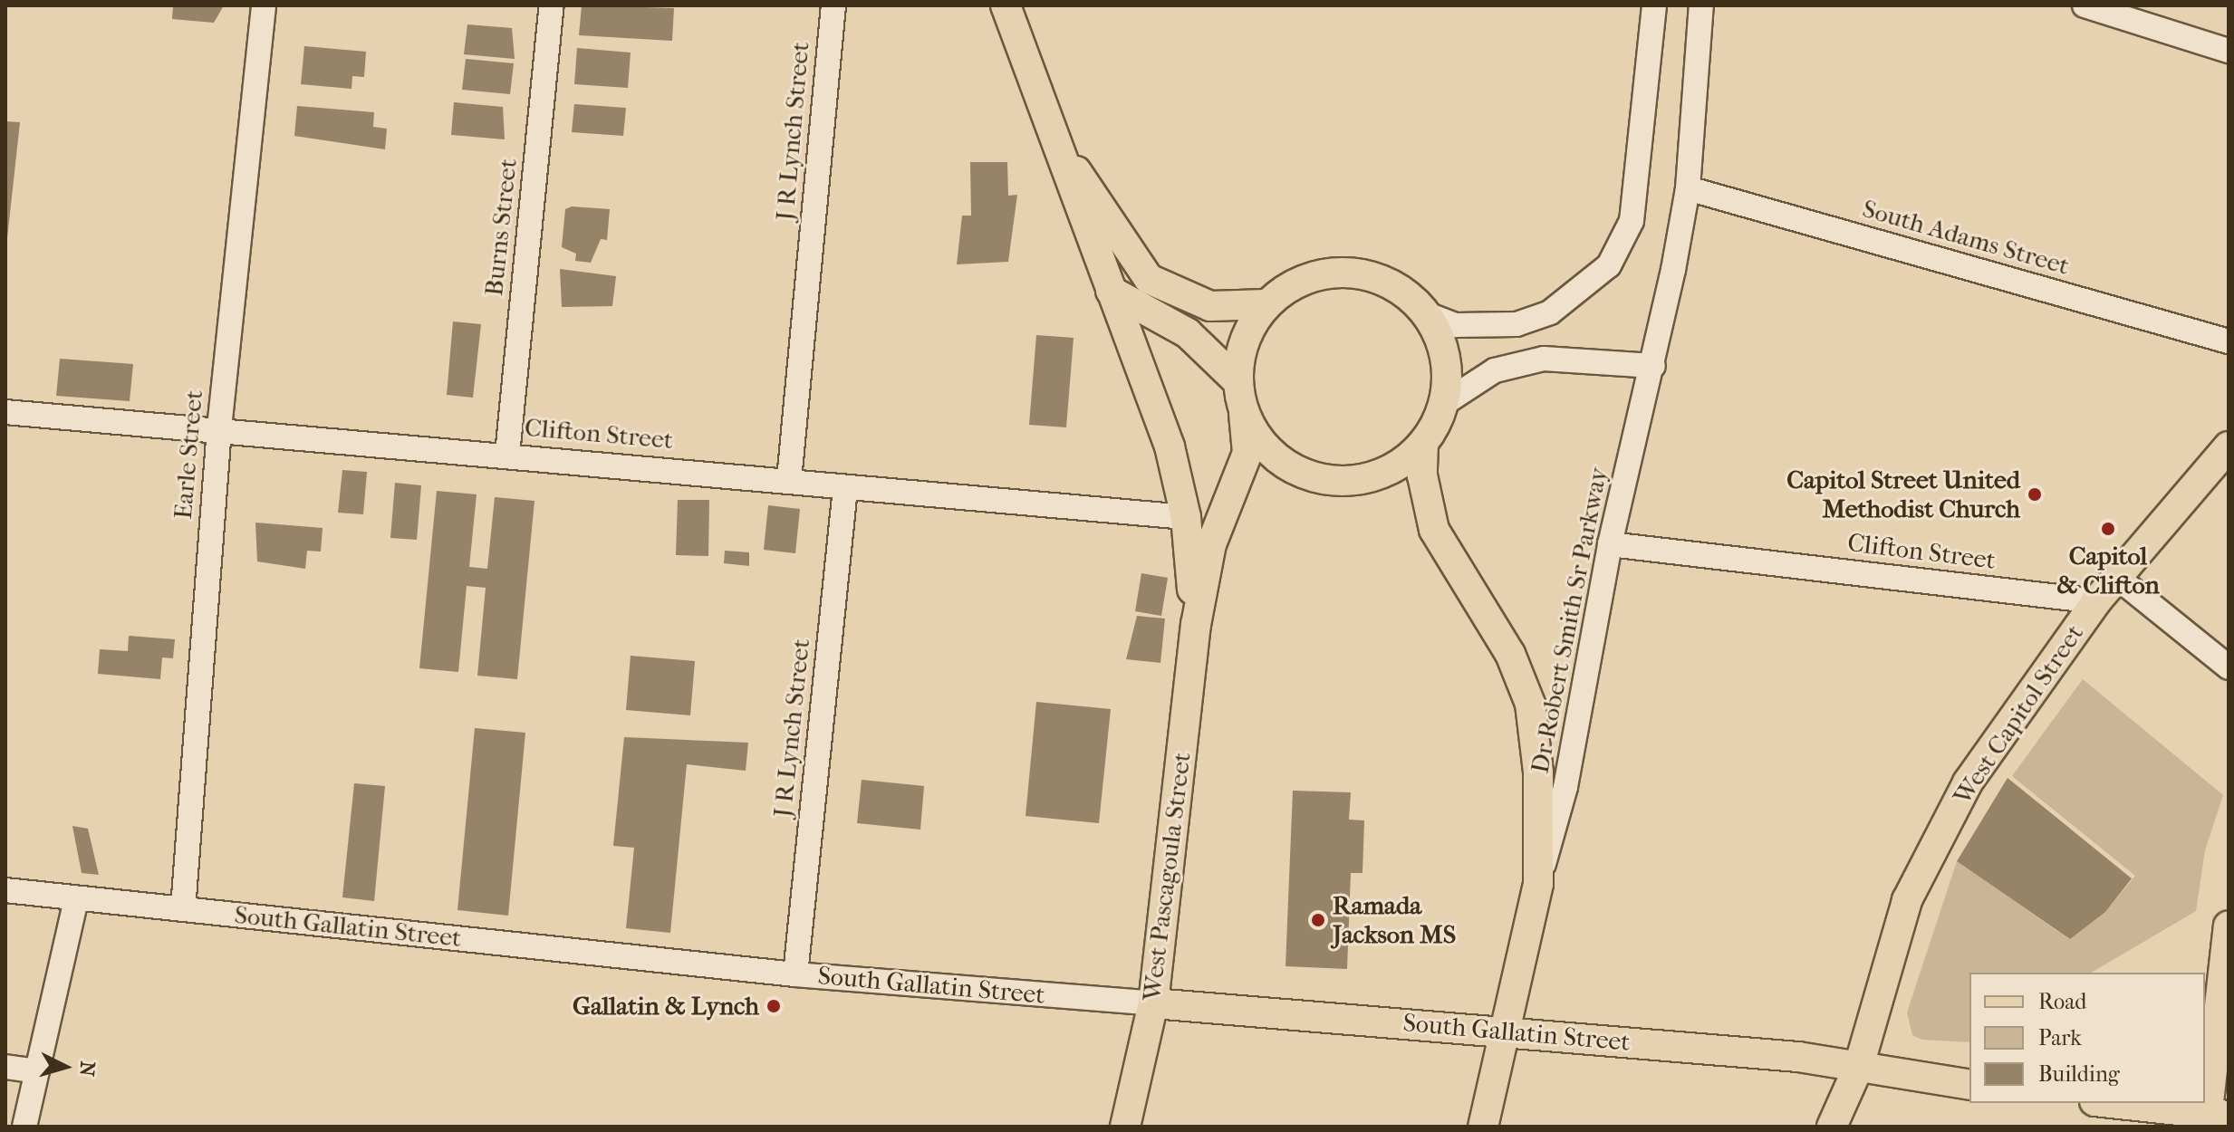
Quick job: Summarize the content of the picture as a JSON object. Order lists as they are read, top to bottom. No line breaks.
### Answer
{"streets":{"main road":["West Capitol Street","West Pascagoula Street","South Gallatin Street"],"street":["J R Lynch Street","Burns Street","South Adams Street","Clifton Street","Earle Street","Dr Robert Smith Sr Parkway"]},"crossings":[["J R Lynch Street","Clifton Street"],["J R Lynch Street","South Gallatin Street"],["Burns Street","Clifton Street"],["South Adams Street","Dr Robert Smith Sr Parkway"],["Clifton Street","Earle Street"],["Clifton Street","Dr Robert Smith Sr Parkway"],["Clifton Street","West Capitol Street"],["Clifton Street","West Pascagoula Street"],["Earle Street","South Gallatin Street"],["West Capitol Street","South Gallatin Street"],["West Pascagoula Street","South Gallatin Street"]],"places":["Capitol Street United Methodist Church","Capitol & Clifton","Ramada Jackson MS","Gallatin & Lynch"],"legend":["Road","Park","Building"],"north":"right"}
